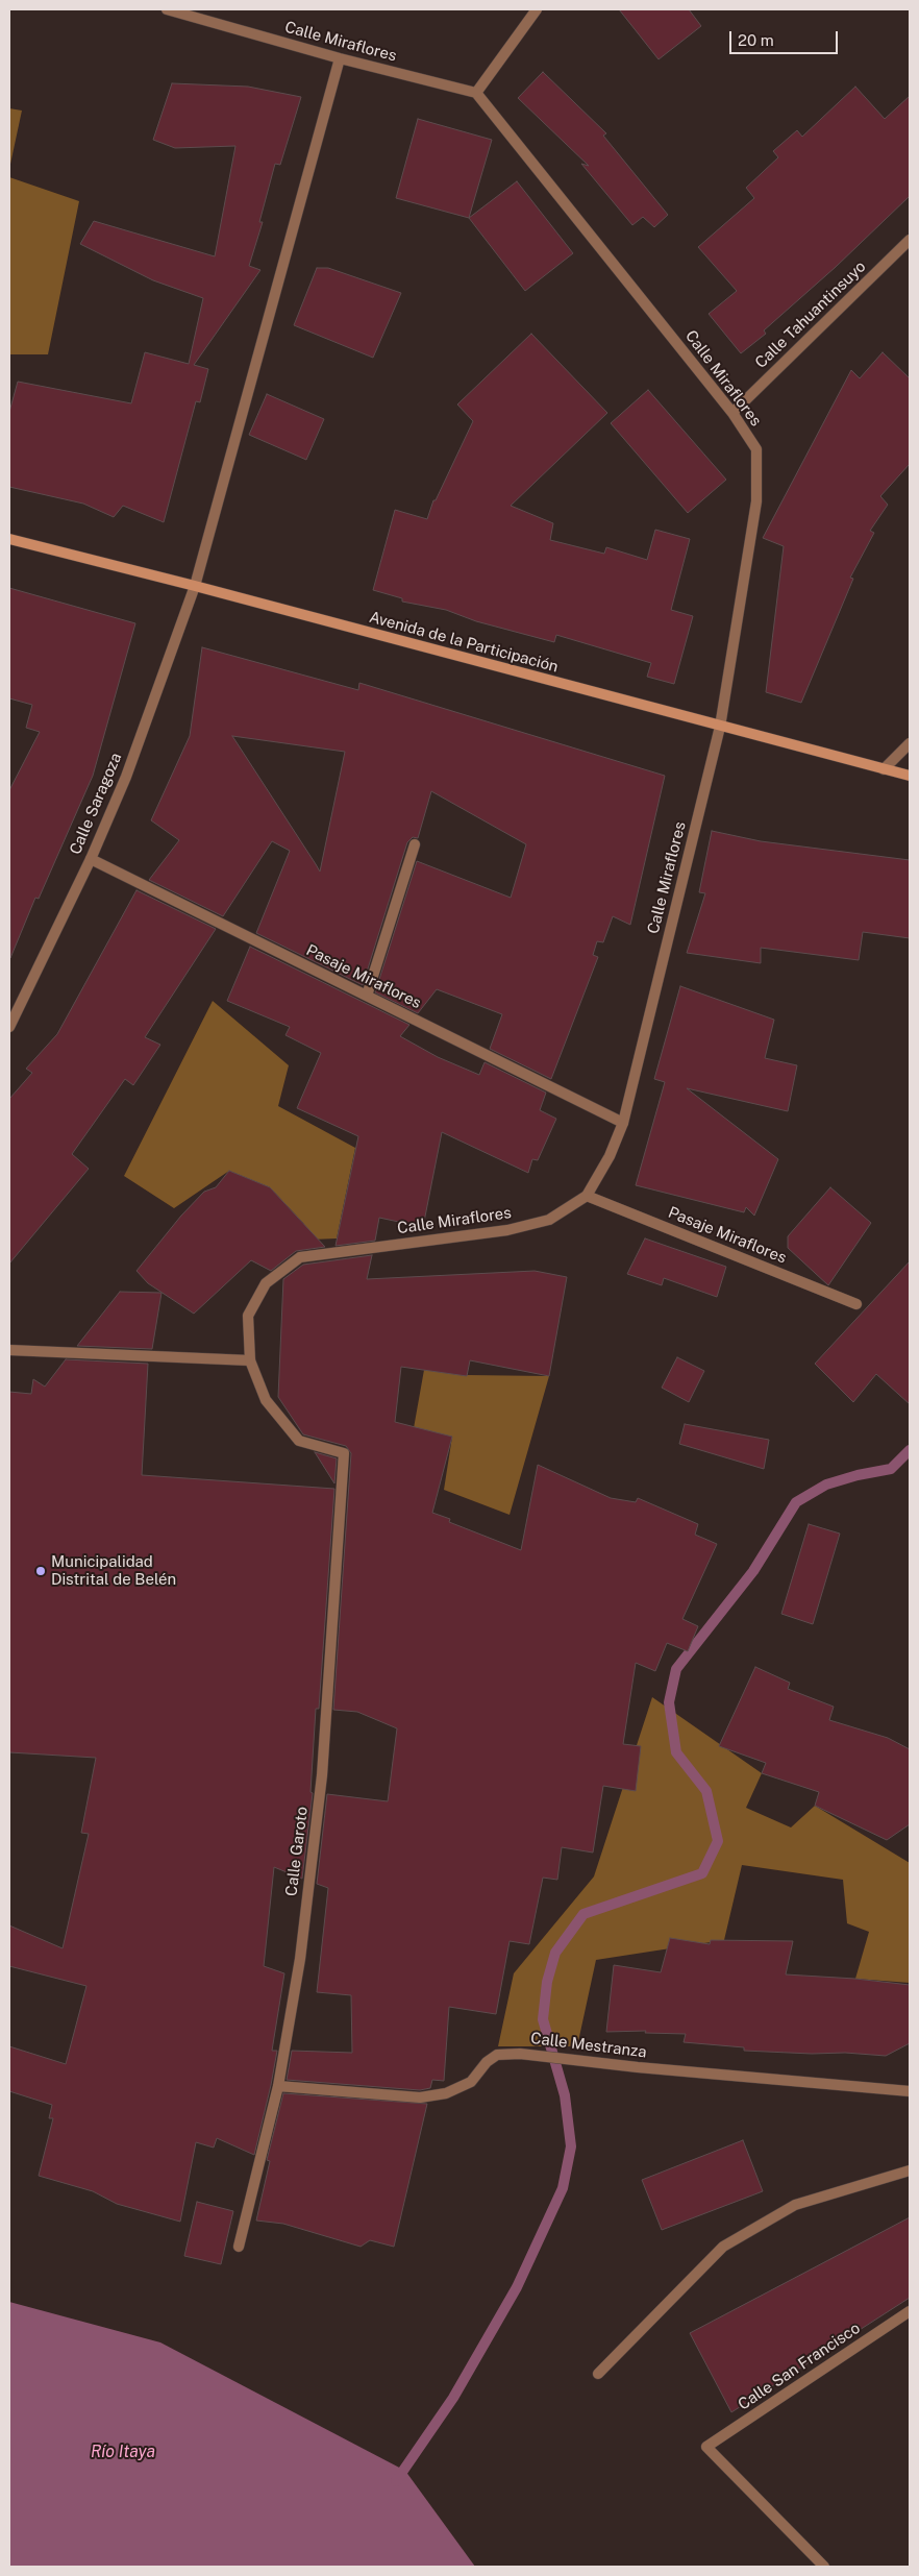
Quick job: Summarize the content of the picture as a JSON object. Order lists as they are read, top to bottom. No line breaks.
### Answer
{"streets":{"main road":["Avenida de la Participación"],"street":["Calle Miraflores","Calle Tahuantinsuyo","Calle Saragoza","Pasaje Miraflores","Calle Garoto","Calle Mestranza","Calle San Francisco"]},"crossings":[["Calle Miraflores","Calle Tahuantinsuyo"],["Calle Miraflores","Avenida de la Participación"],["Calle Miraflores","Calle Saragoza"],["Calle Miraflores","Pasaje Miraflores"],["Calle Miraflores","Calle Garoto"],["Avenida de la Participación","Calle Saragoza"],["Calle Saragoza","Pasaje Miraflores"],["Calle Garoto","Calle Mestranza"]],"water":["Río Itaya"],"places":["Municipalidad Distrital de Belén"],"scale_bar":"20 m"}
